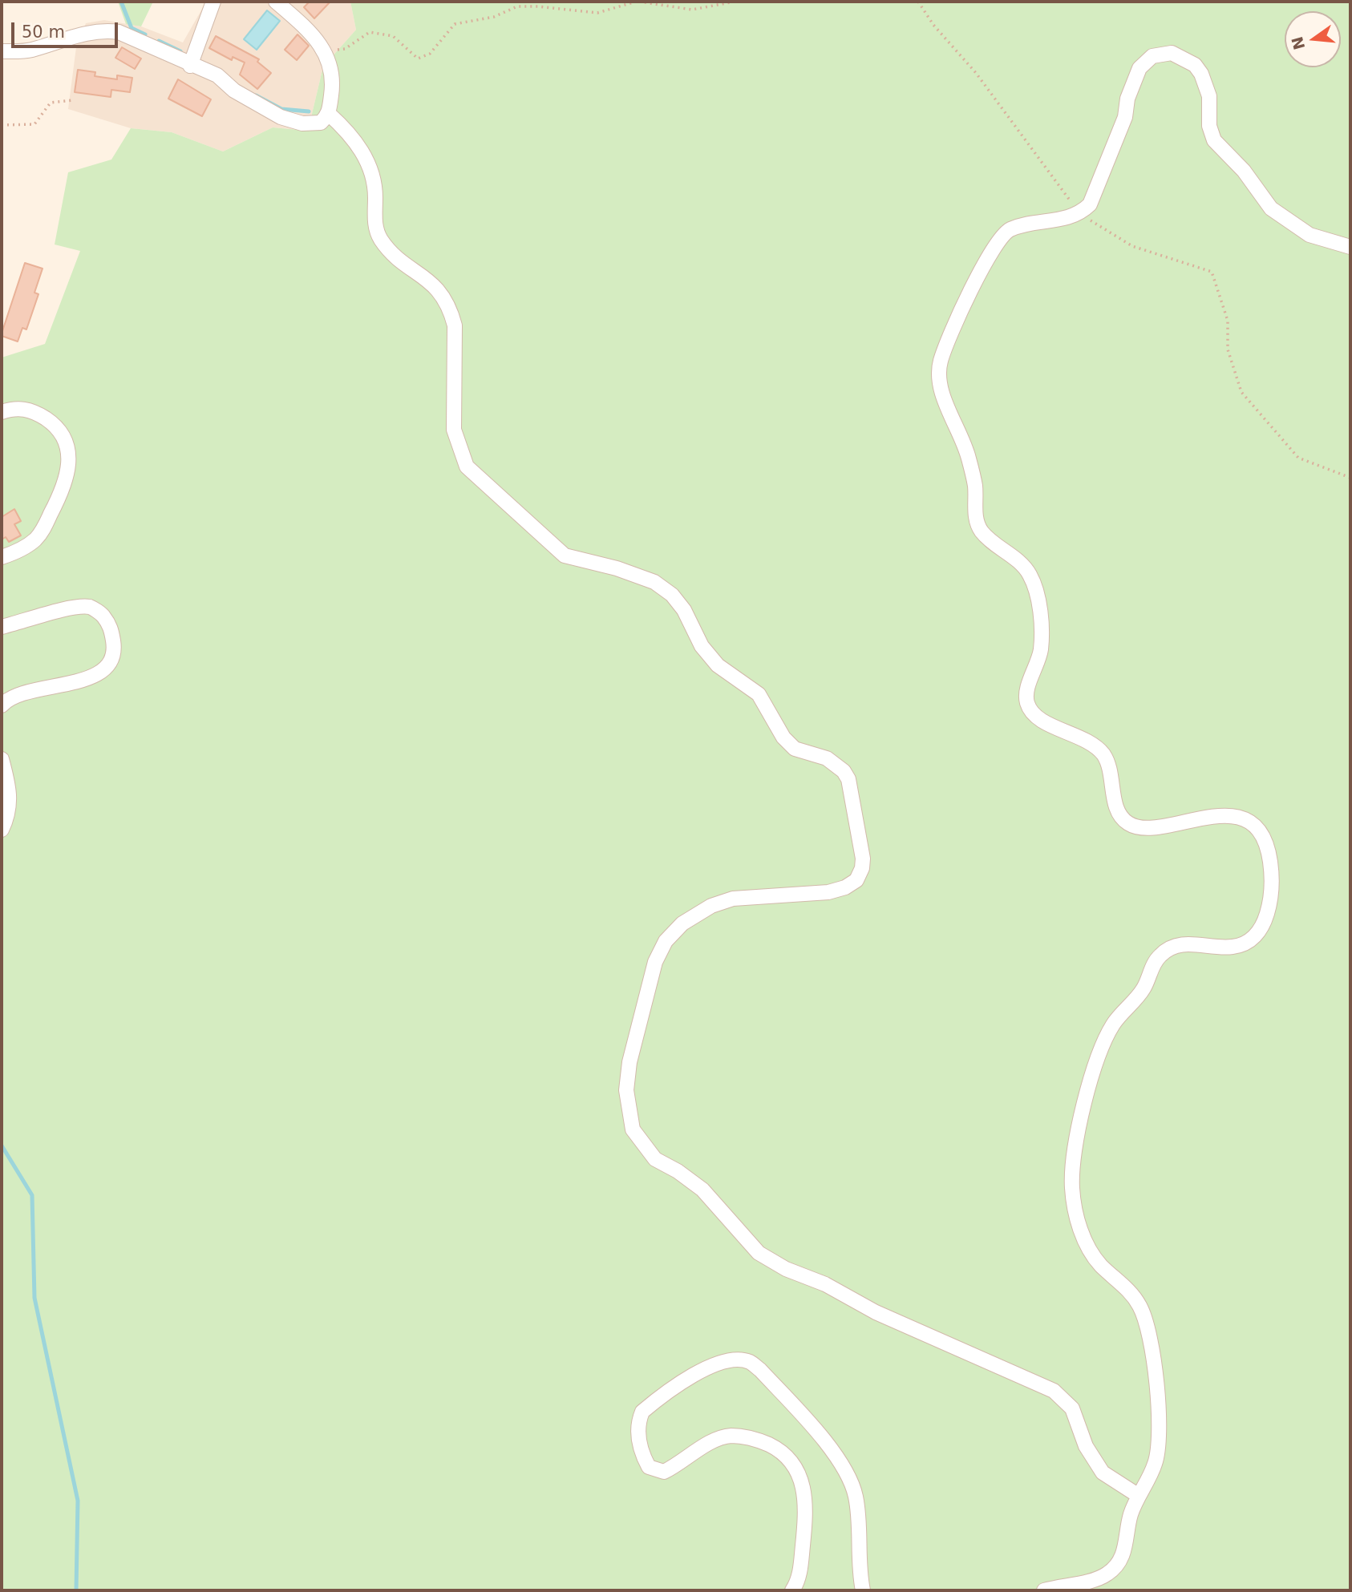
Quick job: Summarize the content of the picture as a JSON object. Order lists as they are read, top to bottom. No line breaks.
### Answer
{"scale_bar":"50 m","north":"left"}
